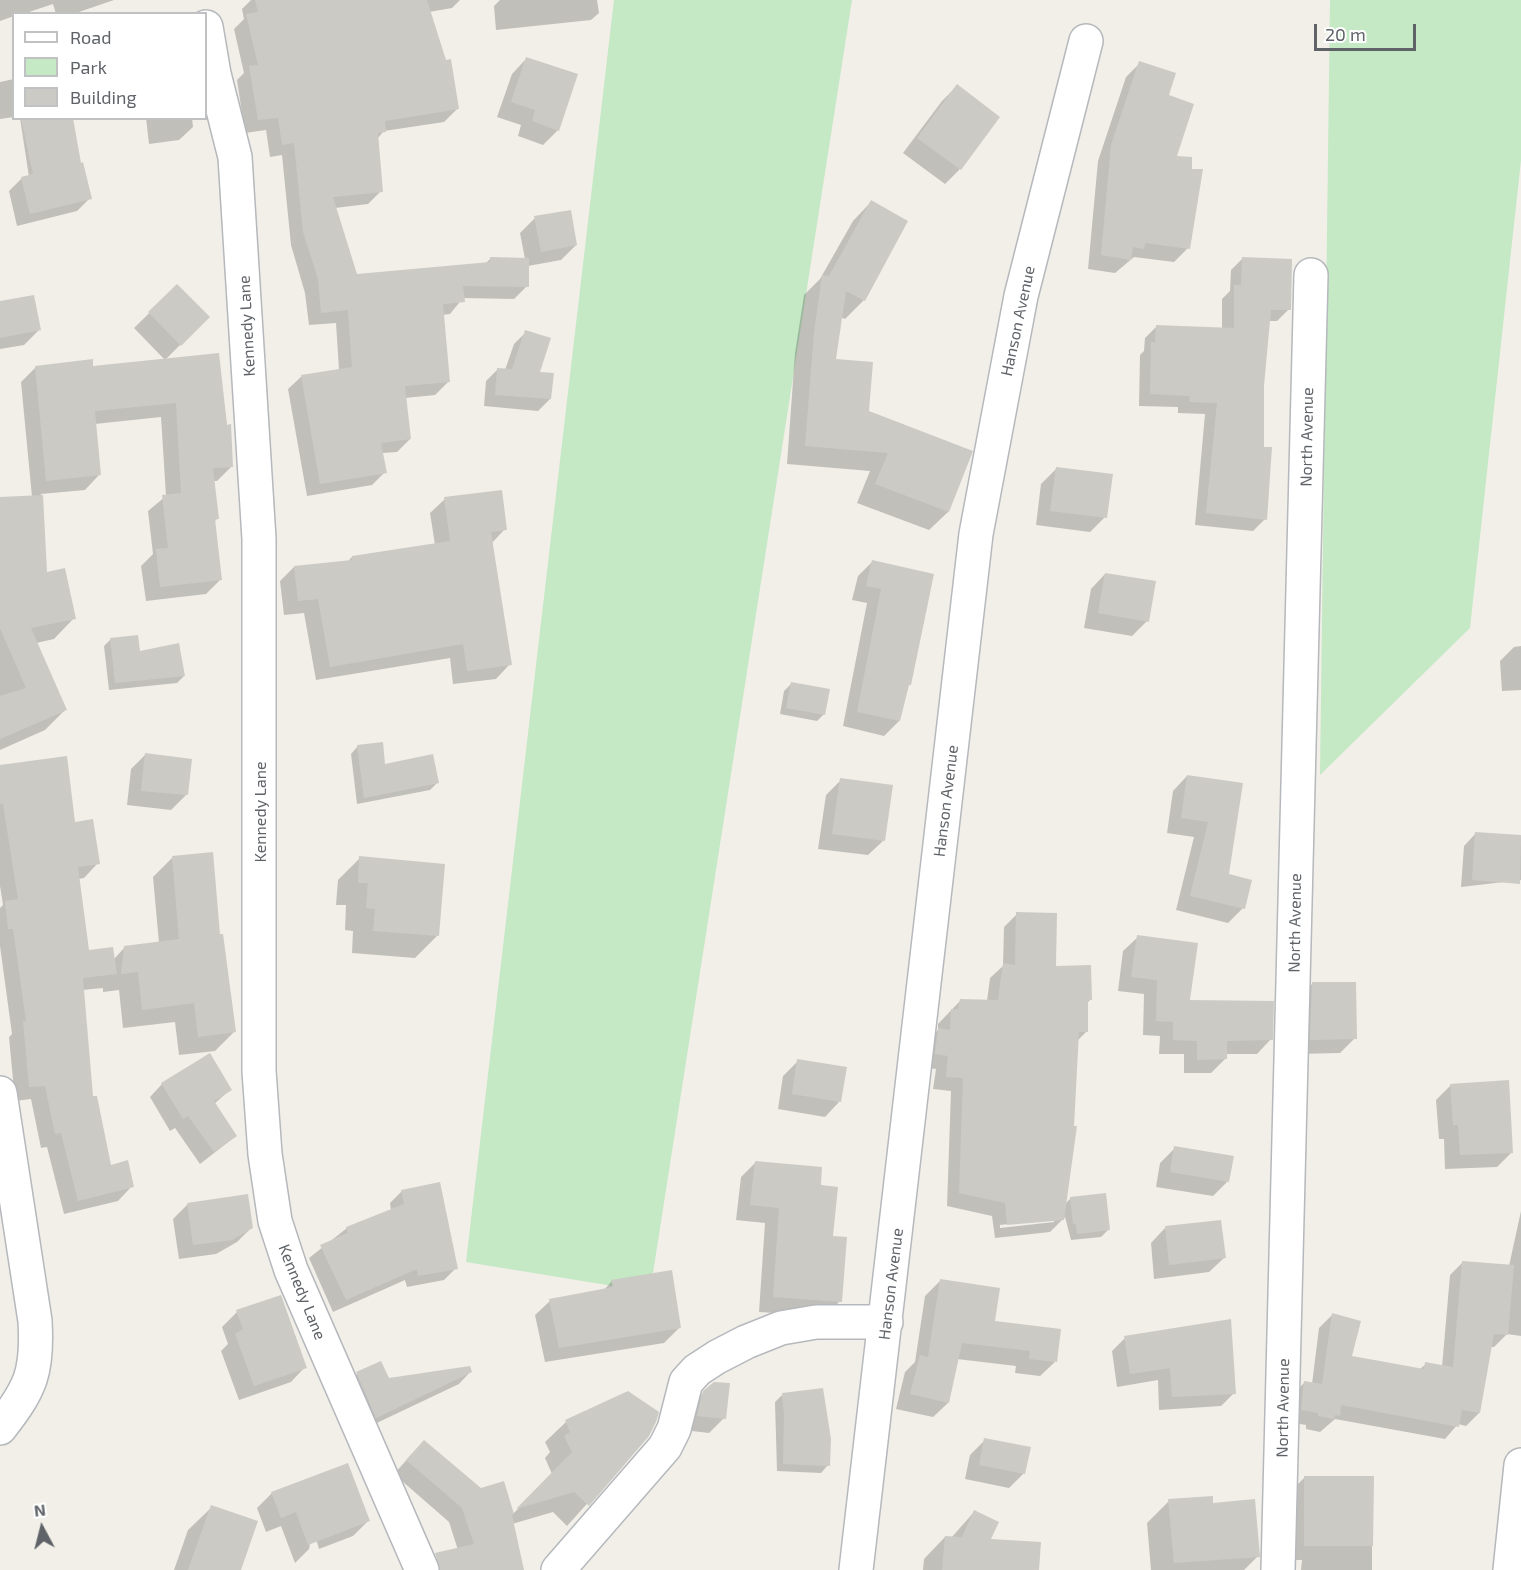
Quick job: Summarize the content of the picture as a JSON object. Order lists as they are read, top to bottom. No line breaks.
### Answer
{"streets":{"street":["Hanson Avenue","Kennedy Lane","North Avenue"]},"legend":["Road","Park","Building"],"scale_bar":"20 m","north":"top"}
